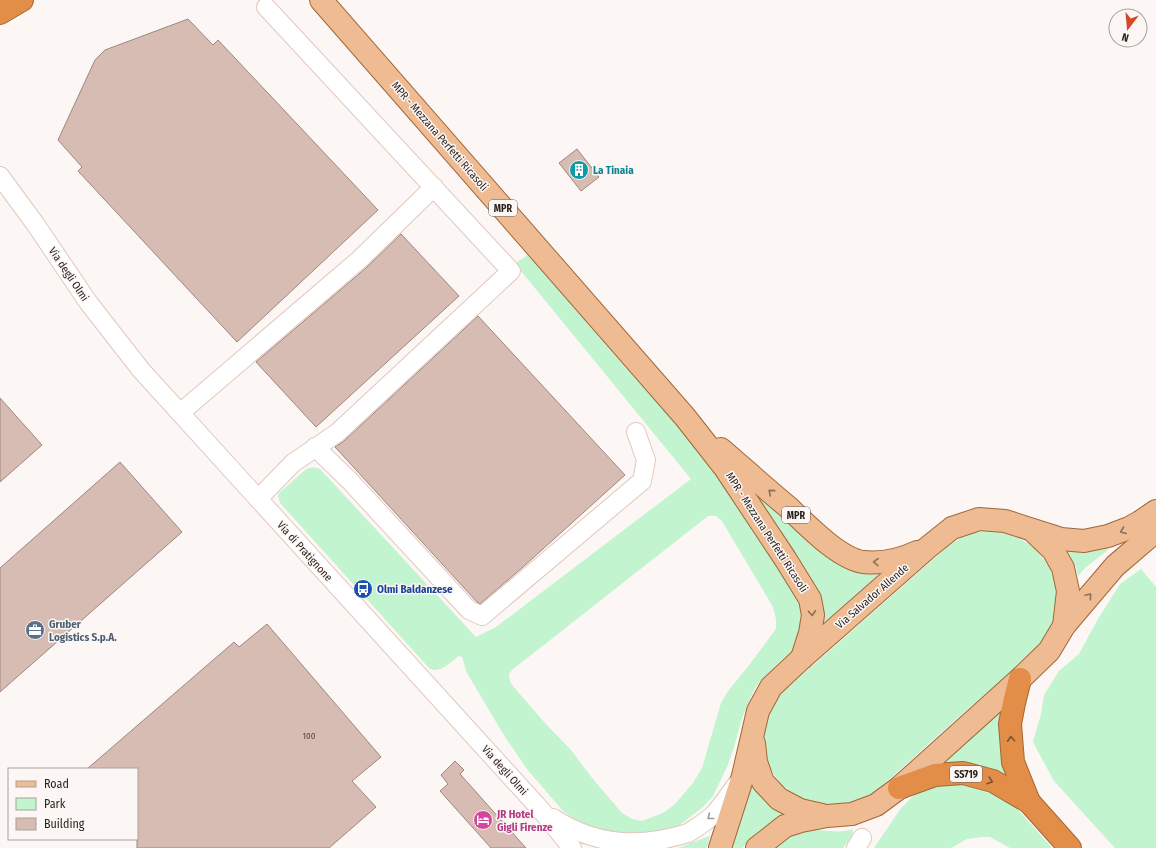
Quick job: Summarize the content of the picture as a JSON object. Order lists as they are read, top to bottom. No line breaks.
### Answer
{"streets":{"highway":["SS719"],"main road":["MPR - Mezzana Perfetti Ricasoli","MPR","Via Salvador Allende"],"street":["Via degli Olmi","Via di Pratignone"]},"crossings":[["MPR - Mezzana Perfetti Ricasoli","Via Salvador Allende"],["Via degli Olmi","Via di Pratignone"],["Via degli Olmi","Via Salvador Allende"],["Via Salvador Allende","SS719"]],"places":{"building":["La Tinaia"],"bus stop":["Olmi Baldanzese"],"office":["Gruber Logistics S.p.A."],"hotel":["JR Hotel Gigli Firenze"]},"house_numbers":["100"],"legend":["Road","Park","Building"],"north":"bottom"}
